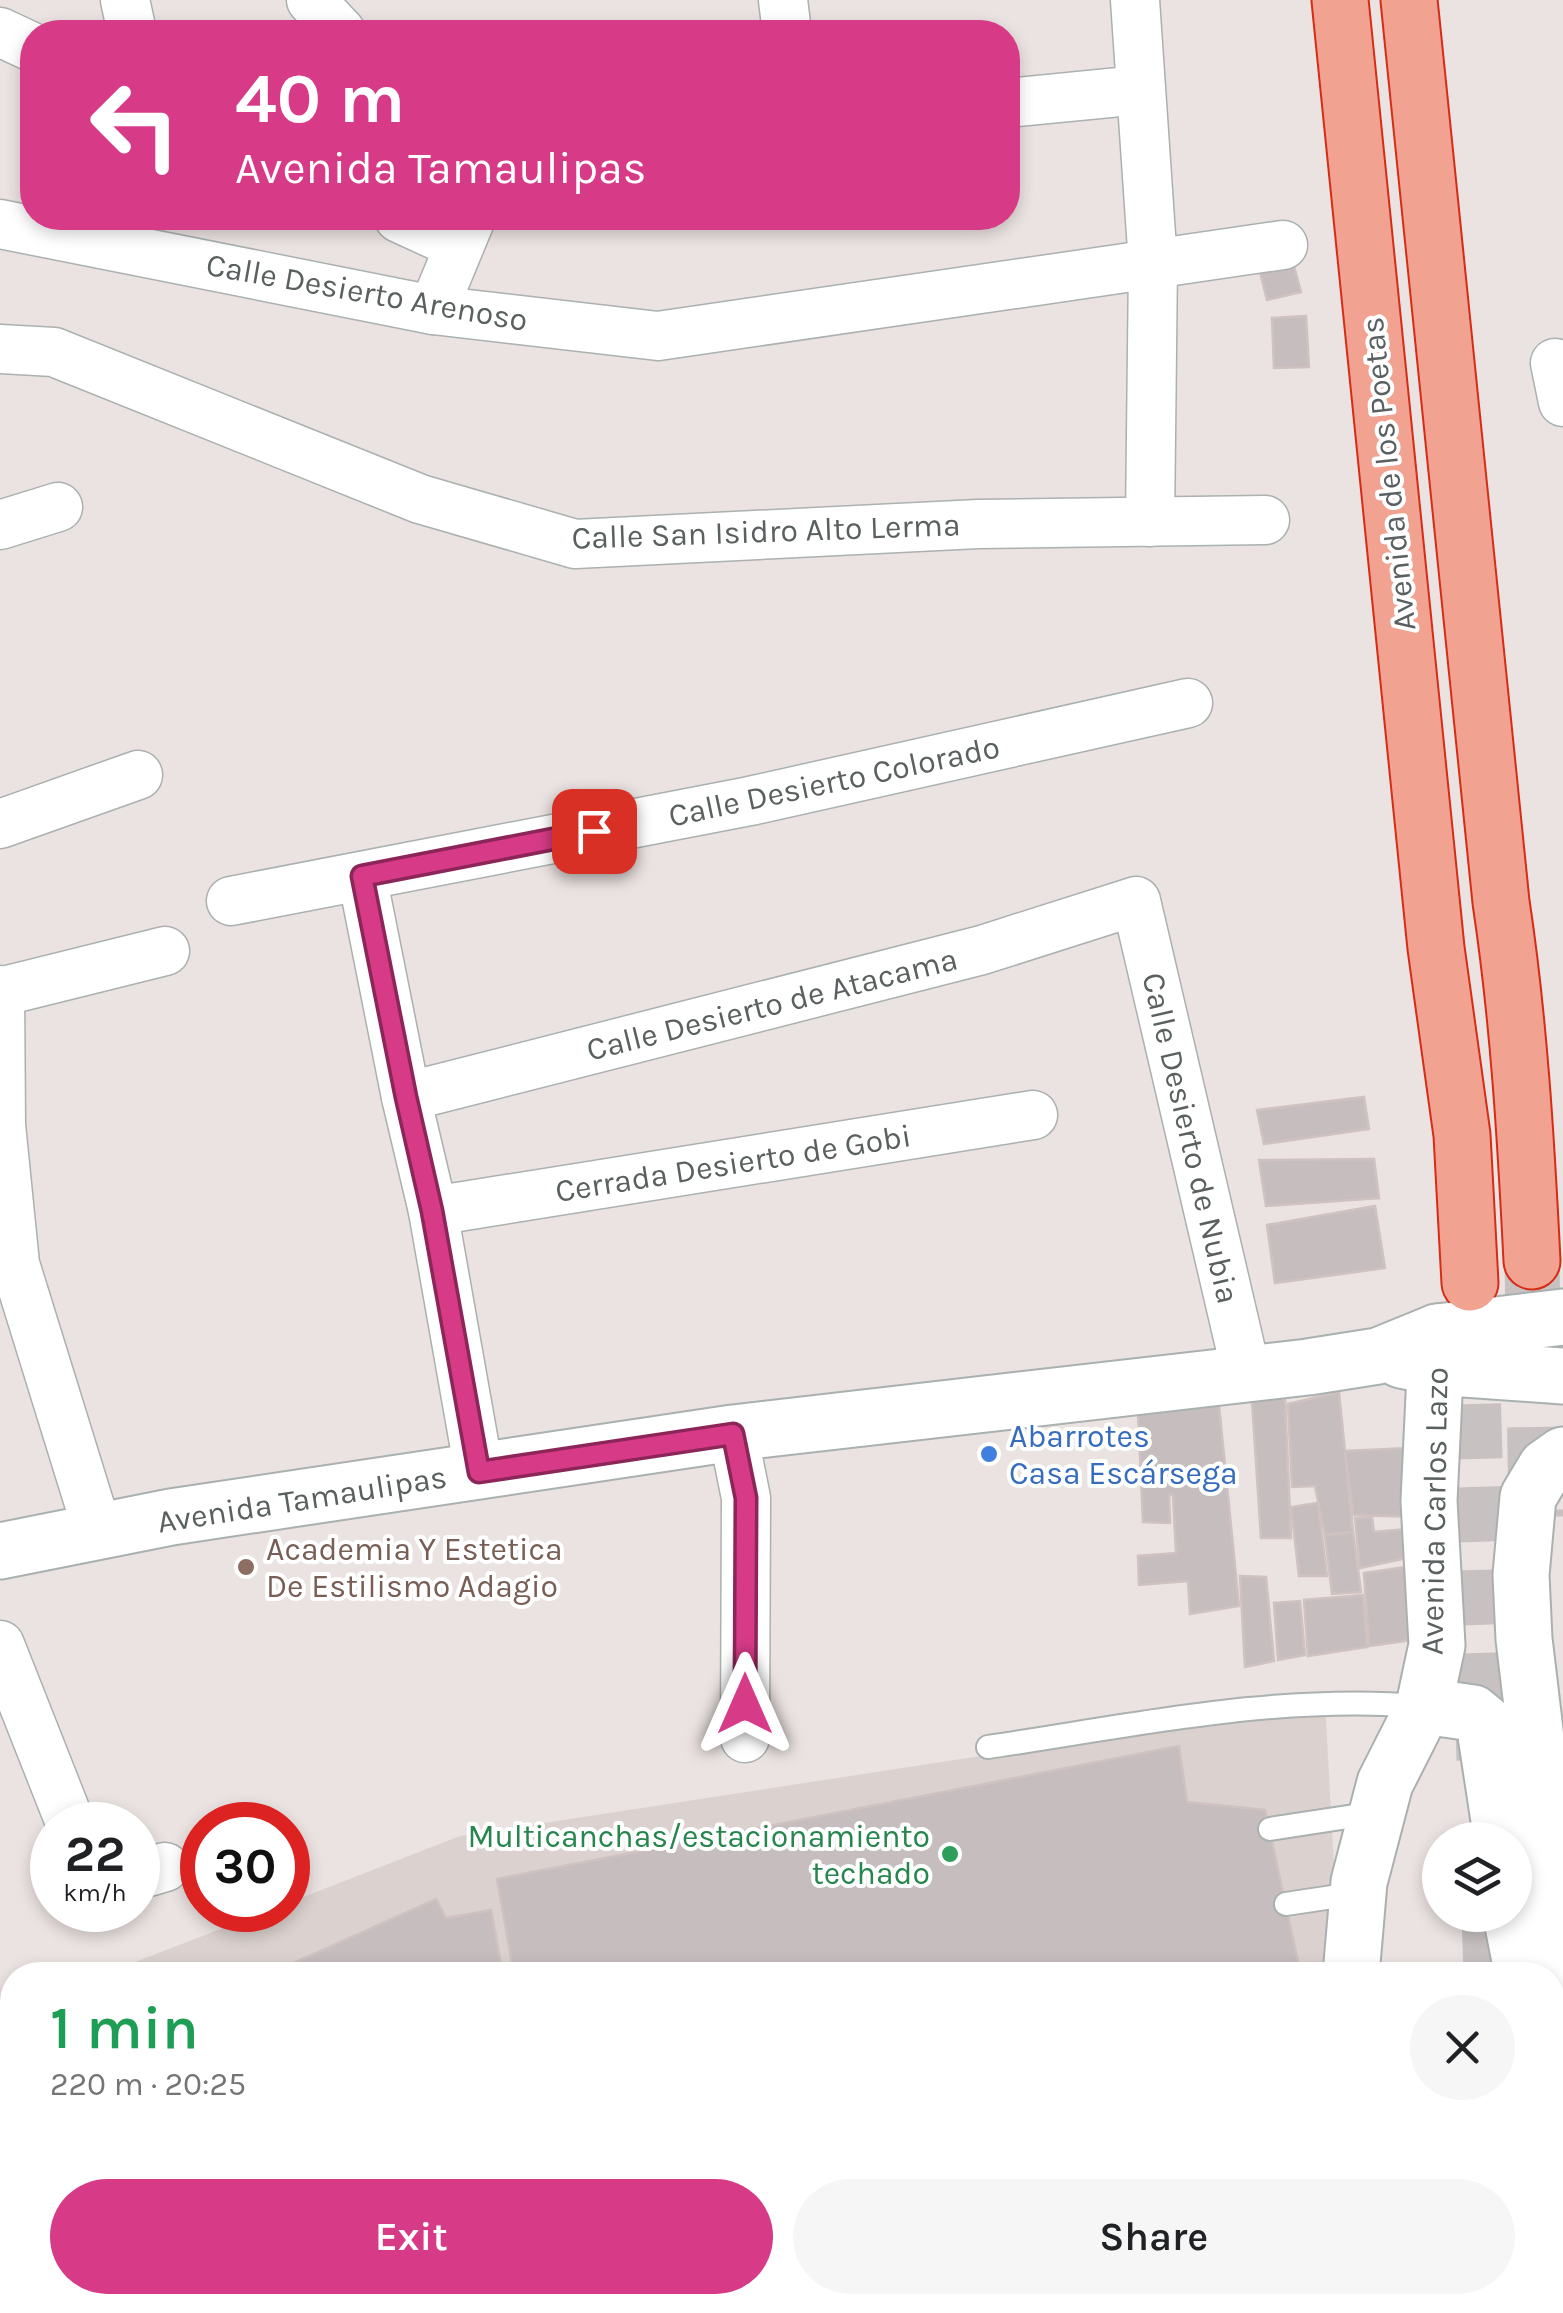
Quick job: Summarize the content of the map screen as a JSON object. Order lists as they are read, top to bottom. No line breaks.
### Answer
{"streets":{"highway":["Avenida de los Poetas"],"street":["Calle Desierto Arenoso","Calle San Isidro Alto Lerma","Calle Desierto Colorado","Calle Desierto de Atacama","Calle Desierto de Nubia","Cerrada Desierto de Gobi","Avenida Tamaulipas","Avenida Carlos Lazo"]},"crossings":[["Calle Desierto de Atacama","Calle Desierto de Nubia"],["Calle Desierto de Nubia","Avenida Tamaulipas"],["Avenida Tamaulipas","Avenida Carlos Lazo"]],"places":["Abarrotes Casa Escársega","Academia Y Estetica De Estilismo Adagio","Multicanchas/estacionamiento techado"],"page":{"turn":["40 m","Avenida Tamaulipas"],"speed":"22 km/h","limit":"30","heading":["1 min","220 m · 20:25"],"buttons":["Exit","Share"]}}
